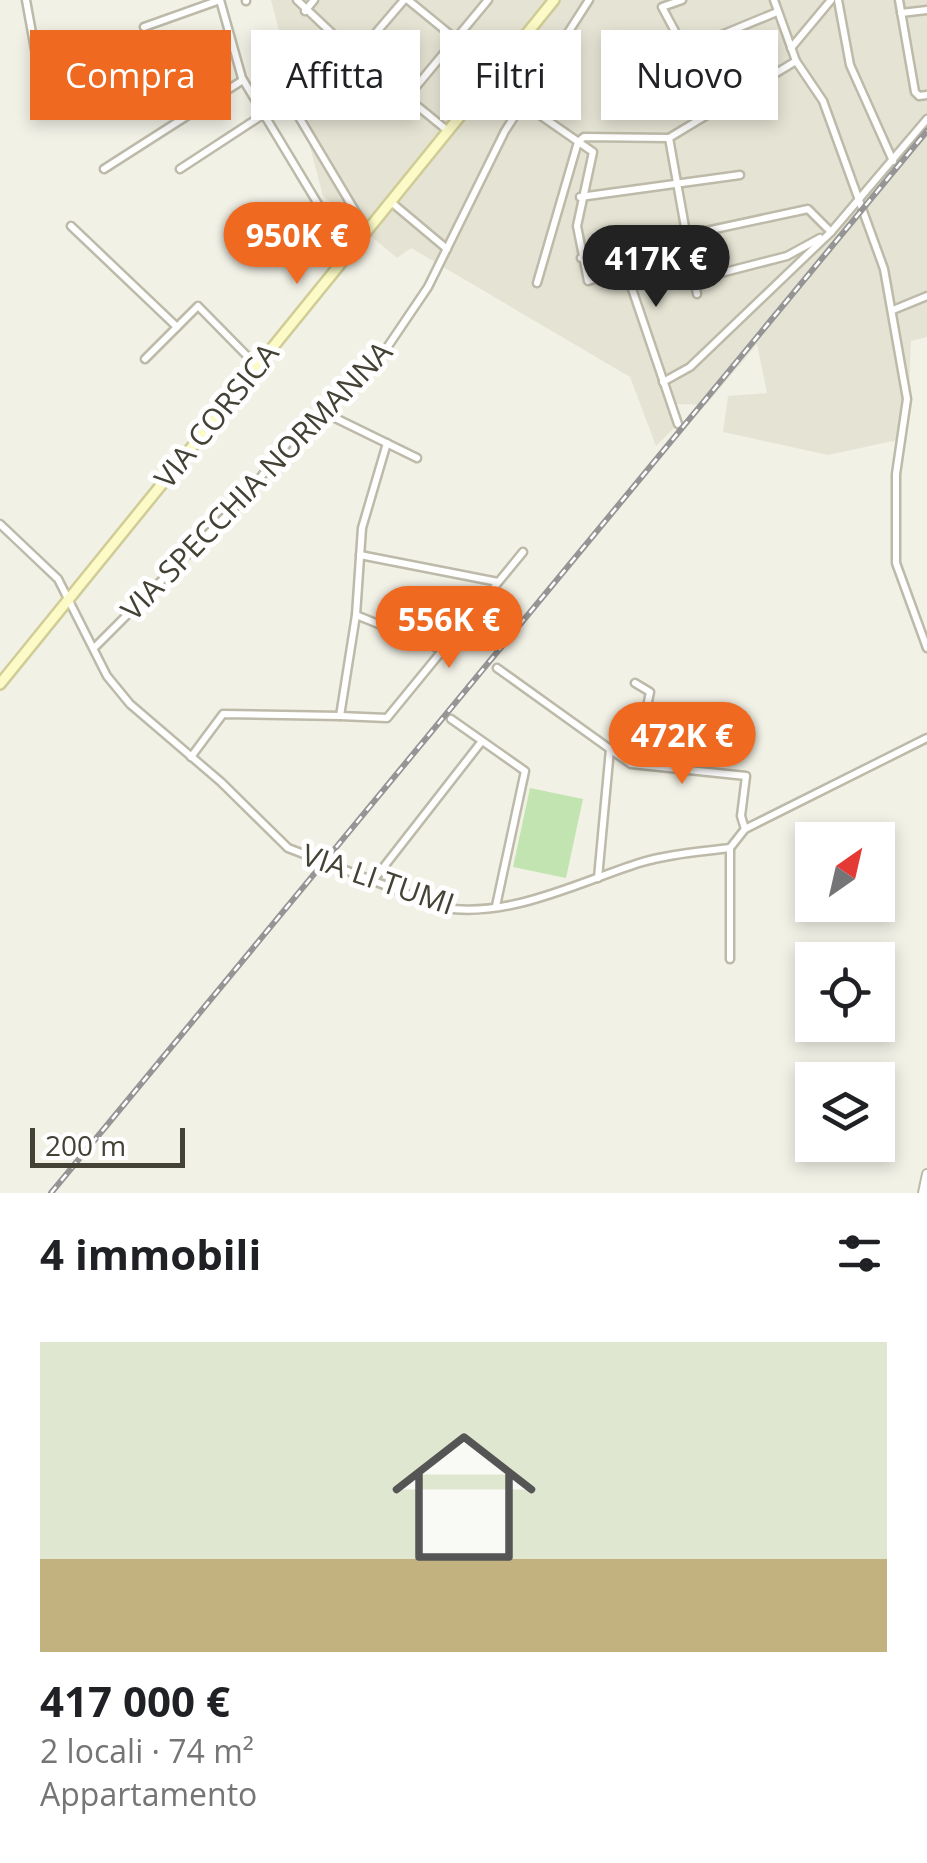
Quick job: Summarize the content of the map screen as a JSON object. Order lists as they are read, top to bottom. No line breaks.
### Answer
{"streets":{"main road":["VIA CORSICA"],"street":["VIA SPECCHIA NORMANNA","VIA LI TUMI"]},"crossings":[["VIA CORSICA","VIA LI TUMI"],["VIA SPECCHIA NORMANNA","VIA LI TUMI"]],"scale_bar":"200 m","north":"top right","page":{"chip":["Compra","Affitta","Filtri","Nuovo"],"price":["950K €","417K €","556K €","472K €"],"scale":"200 m","heading":"4 immobili","list":[{"name":"417 000 €","note":"2 locali · 74 m² · Appartamento"}]}}
